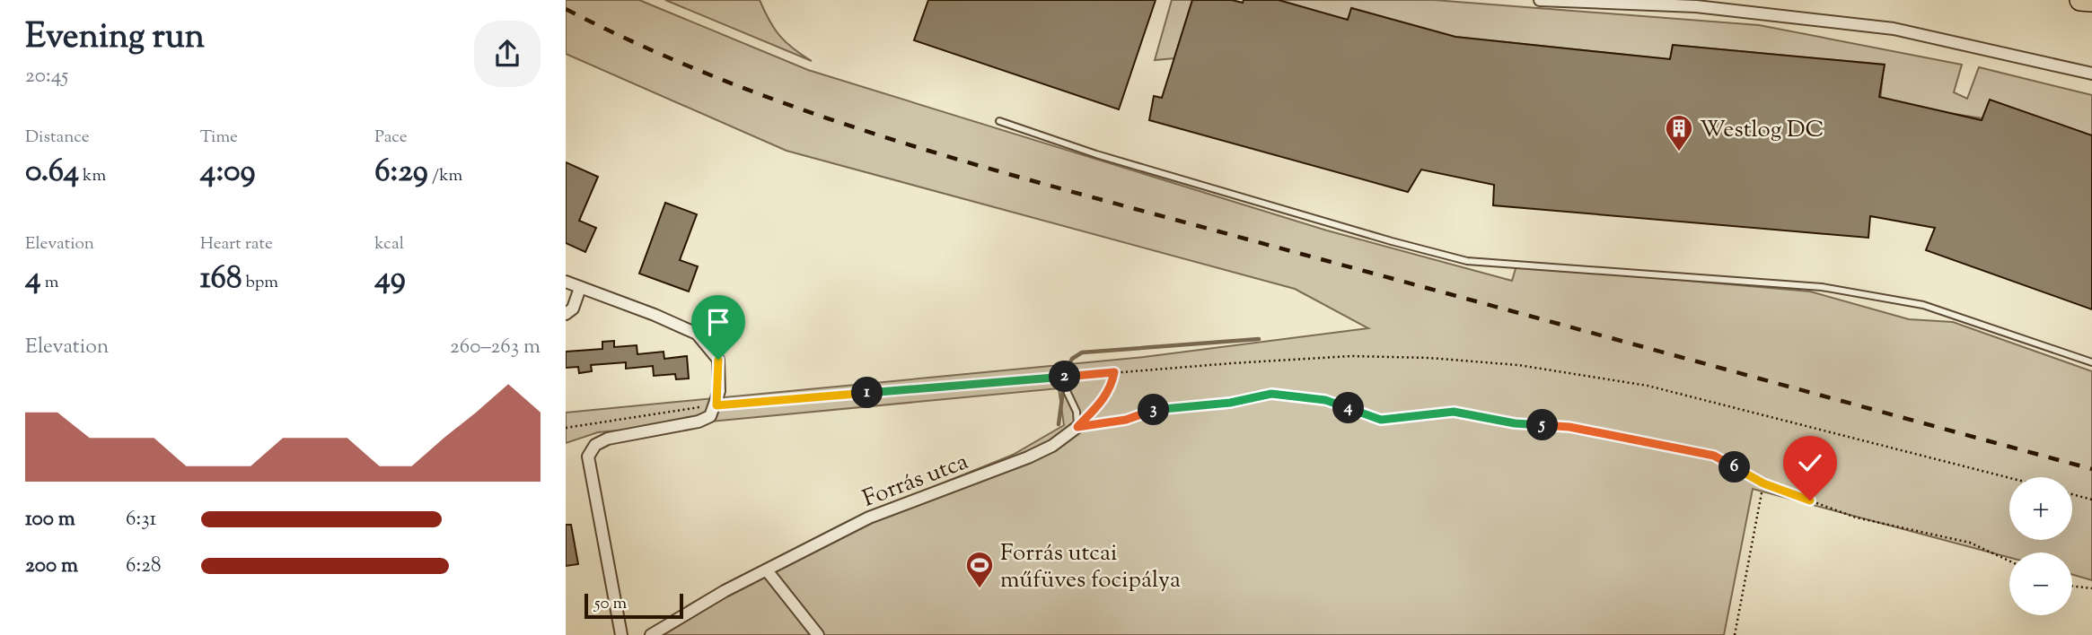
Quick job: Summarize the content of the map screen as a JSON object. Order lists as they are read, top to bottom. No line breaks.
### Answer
{"streets":{"street":["Forrás utca"]},"places":{"building":["Westlog DC"],"sports":["Forrás utcai műfüves focipálya"]},"scale_bar":"50 m","page":{"heading":["Evening run","20:45"],"stats":[["Distance","0.64 km"],["Time","4:09"],["Pace","6:29 /km"],["Elevation","4 m"],["Heart rate","168 bpm"],["kcal","49"]],"chart":["Elevation","260–263 m"],"pins":["2","1","4","3","5","6"],"map_buttons":["+","−"],"list":[{"name":"100 m","note":"6:31"},{"name":"200 m","note":"6:28"}],"scale":"50 m"}}
